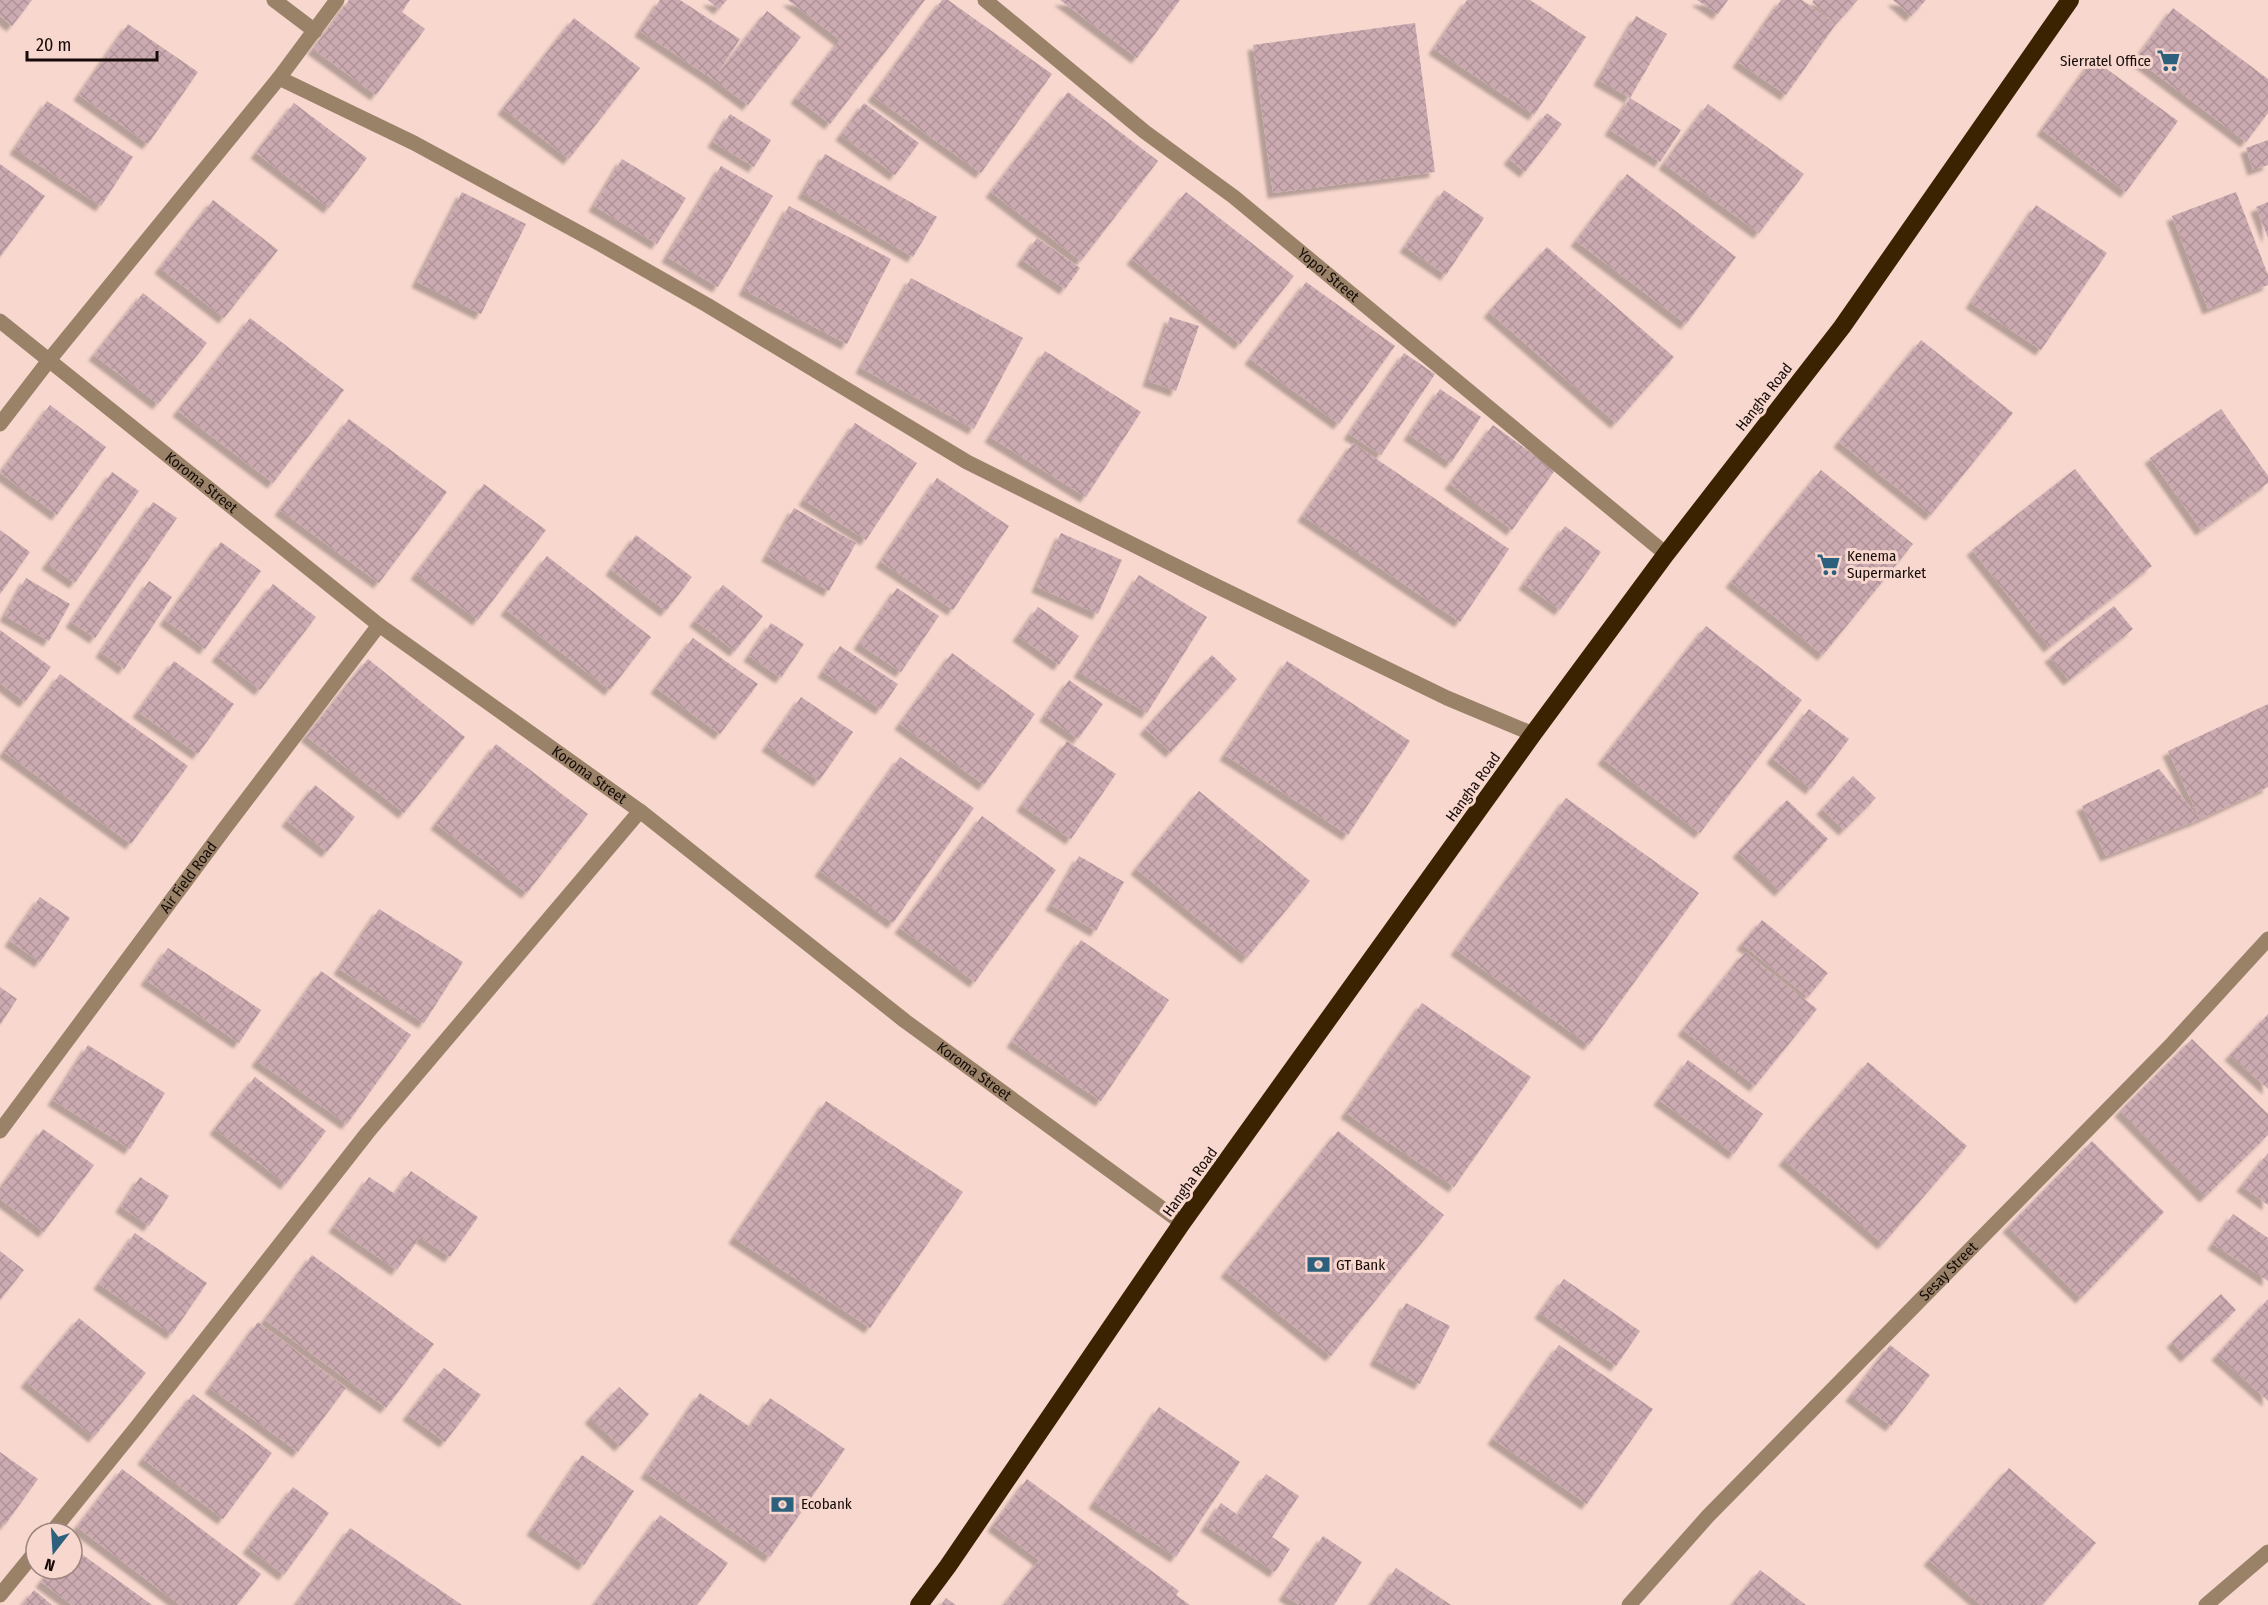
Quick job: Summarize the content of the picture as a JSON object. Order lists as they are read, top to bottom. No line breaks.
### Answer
{"streets":{"highway":["Hangha Road"],"street":["Yopoi Street","Koroma Street","Air Field Road","Sesay Street"]},"crossings":[["Yopoi Street","Hangha Road"],["Hangha Road","Koroma Street"],["Koroma Street","Air Field Road"]],"places":{"supermarket":["Sierratel Office","Kenema Supermarket"],"bank":["GT Bank","Ecobank"]},"scale_bar":"20 m","north":"bottom"}
